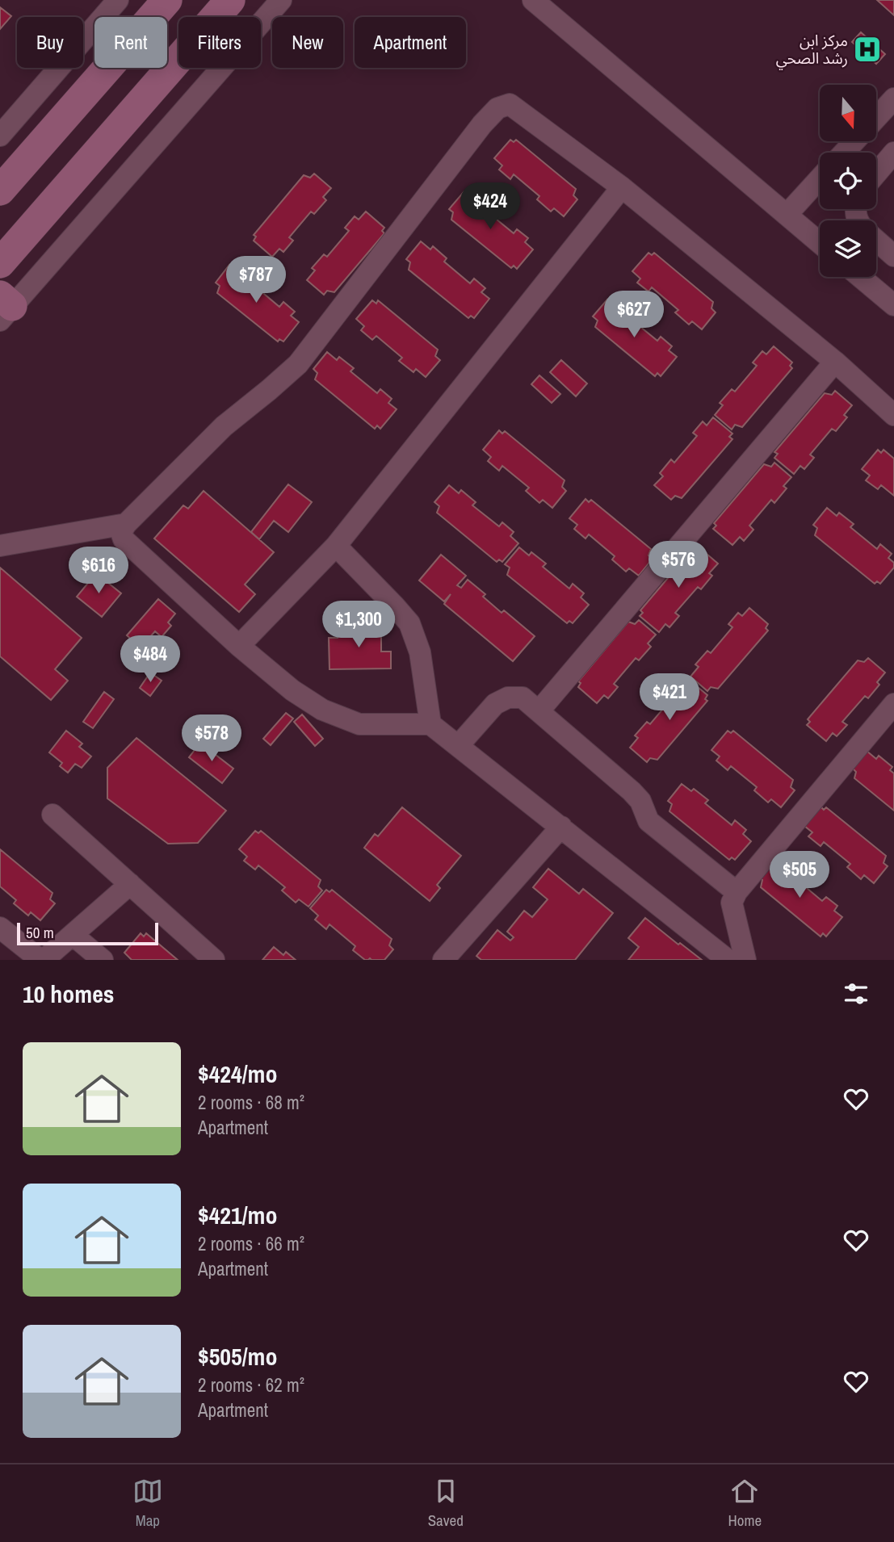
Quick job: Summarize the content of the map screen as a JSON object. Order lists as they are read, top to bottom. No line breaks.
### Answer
{"places":{"hospital":["مركز ابن رشد الصحي"]},"scale_bar":"50 m","north":"bottom","page":{"chip":["Buy","Rent","Filters","New","Apartment"],"price":["$424","$787","$627","$576","$616","$1,300","$484","$421","$578","$505"],"scale":"50 m","heading":"10 homes","list":[{"name":"$424/mo","note":"2 rooms · 68 m² · Apartment"},{"name":"$421/mo","note":"2 rooms · 66 m² · Apartment"},{"name":"$505/mo","note":"2 rooms · 62 m² · Apartment"}],"tabs":["Map","Saved","Home"]}}
